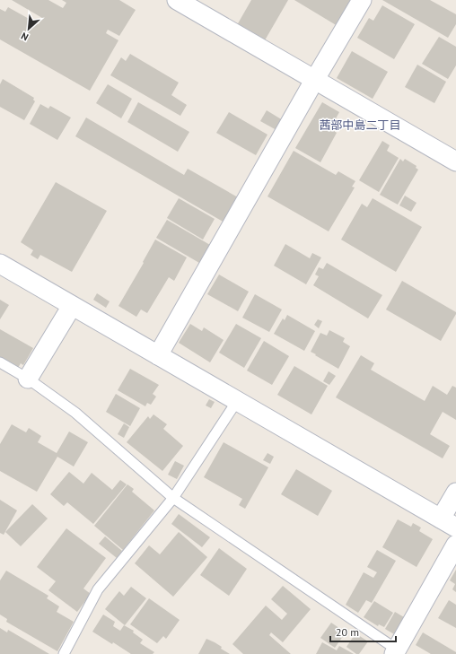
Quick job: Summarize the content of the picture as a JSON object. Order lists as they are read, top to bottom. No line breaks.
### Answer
{"districts":["茜部中島二丁目"],"scale_bar":"20 m","north":"bottom left"}
